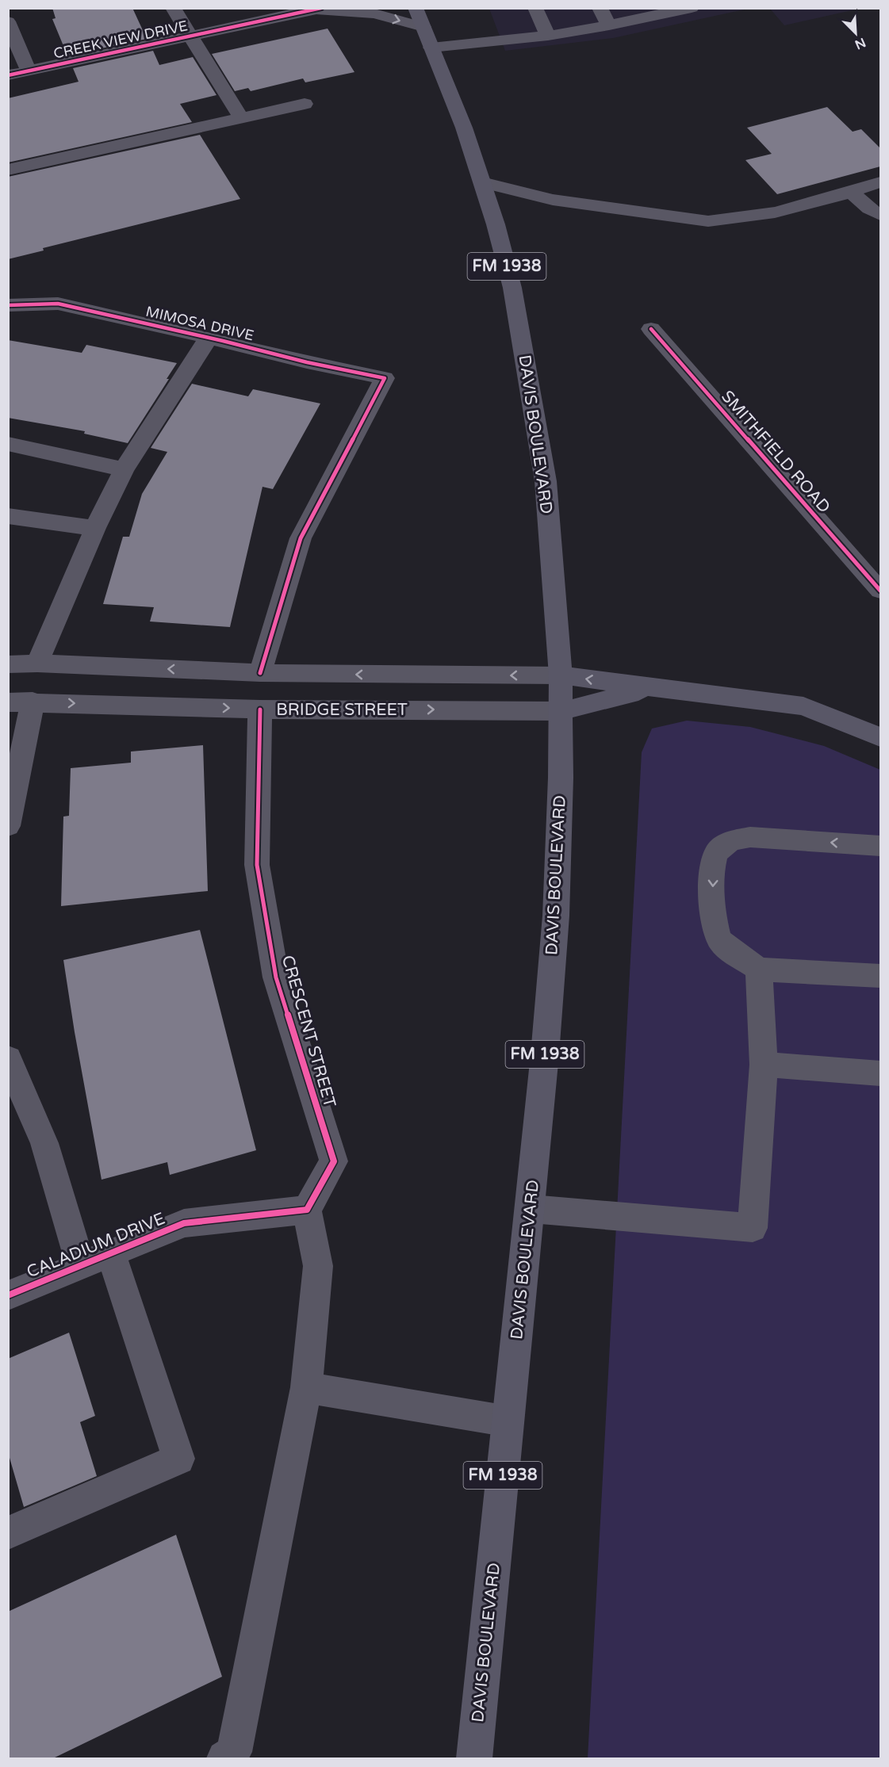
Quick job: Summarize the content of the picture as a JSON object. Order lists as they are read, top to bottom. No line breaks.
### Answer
{"streets":{"main road":["FM 1938","DAVIS BOULEVARD"],"street":["CREEK VIEW DRIVE","MIMOSA DRIVE","SMITHFIELD ROAD","BRIDGE STREET","CRESCENT STREET","CALADIUM DRIVE"]},"crossings":[["CREEK VIEW DRIVE","DAVIS BOULEVARD"],["MIMOSA DRIVE","BRIDGE STREET"],["DAVIS BOULEVARD","BRIDGE STREET"],["BRIDGE STREET","CRESCENT STREET"],["CRESCENT STREET","CALADIUM DRIVE"]],"north":"bottom right"}
